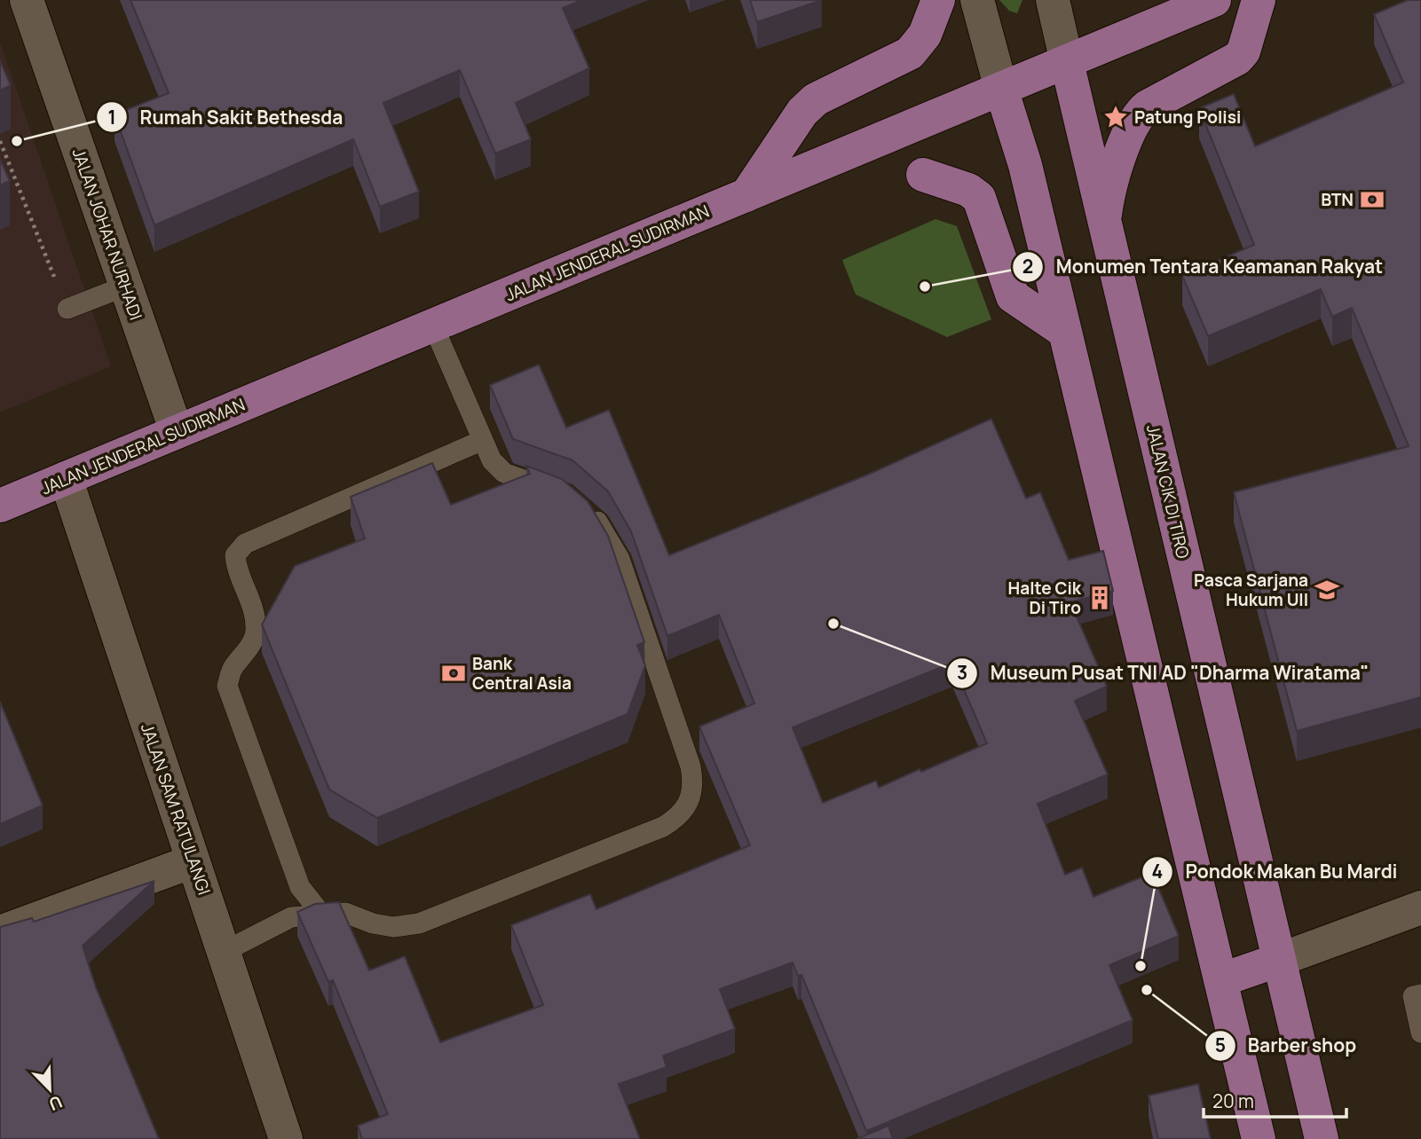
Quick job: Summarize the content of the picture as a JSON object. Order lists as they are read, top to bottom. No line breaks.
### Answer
{"streets":{"main road":["JALAN JENDERAL SUDIRMAN","JALAN CIK DI TIRO"],"street":["JALAN JOHAR NURHADI","JALAN SAM RATULANGI"]},"crossings":[["JALAN JOHAR NURHADI","JALAN JENDERAL SUDIRMAN"],["JALAN JENDERAL SUDIRMAN","JALAN CIK DI TIRO"],["JALAN JENDERAL SUDIRMAN","JALAN SAM RATULANGI"]],"places":{"place":["Patung Polisi"],"other":["Rumah Sakit Bethesda","Monumen Tentara Keamanan Rakyat","Museum Pusat TNI AD \"Dharma Wiratama\"","Pondok Makan Bu Mardi","Barber shop"],"bank":["BTN","Bank Central Asia"],"school or university":["Pasca Sarjana Hukum UII"],"building":["Halte Cik Di Tiro"]},"scale_bar":"20 m","north":"bottom right"}
